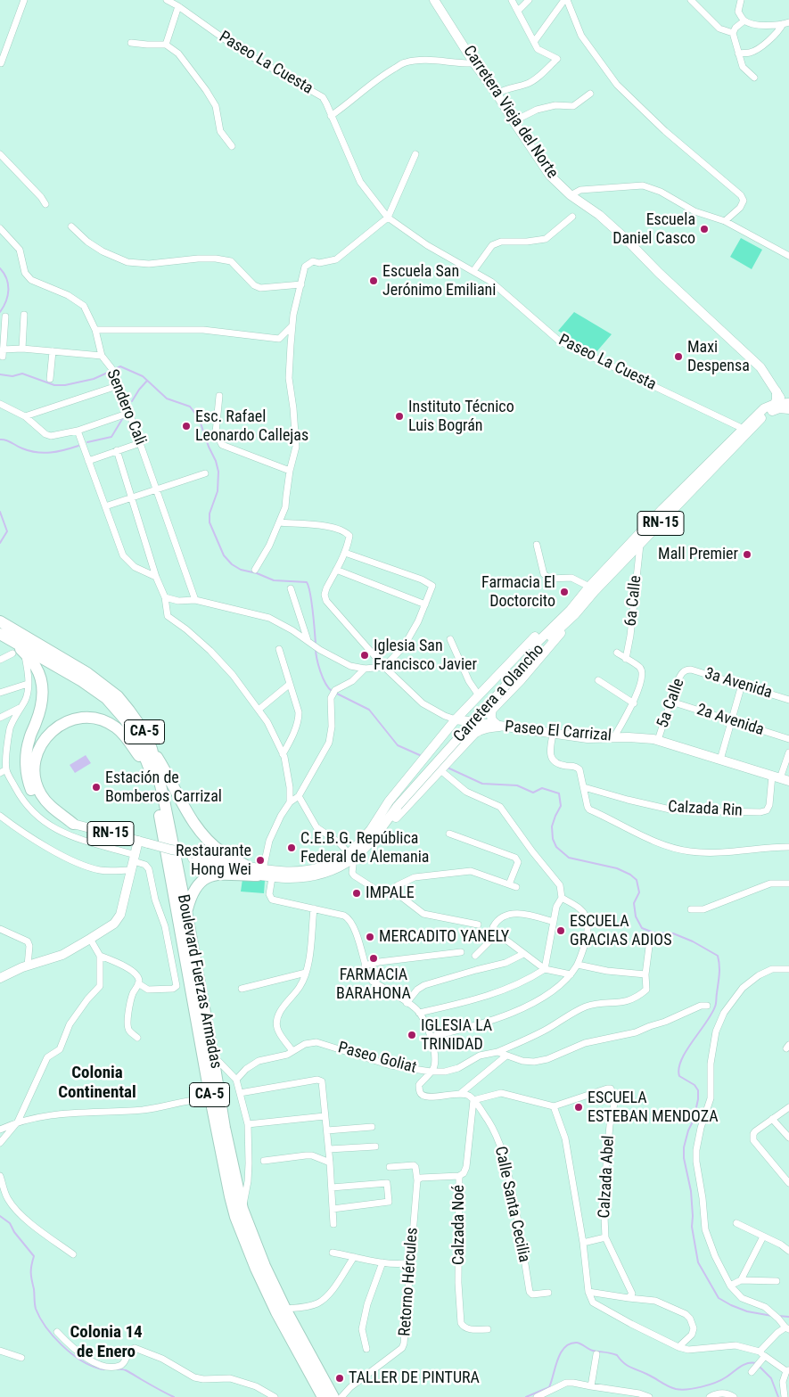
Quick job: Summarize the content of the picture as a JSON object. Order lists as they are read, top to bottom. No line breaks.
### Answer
{"streets":{"highway":["CA-5","Boulevard Fuerzas Armadas"],"main road":["Carretera Vieja del Norte","RN-15","Carretera a Olancho","Paseo El Carrizal"],"street":["Paseo La Cuesta","Sendero Cali","6a Calle","3a Avenida","5a Calle","2a Avenida","Calzada Rin","Paseo Goliat","Calzada Abel","Calle Santa Cecilia","Calzada Noé","Retorno Hércules"]},"crossings":[["Paseo La Cuesta","Carretera a Olancho"],["Carretera Vieja del Norte","Carretera a Olancho"],["6a Calle","Carretera a Olancho"],["3a Avenida","5a Calle"],["5a Calle","2a Avenida"],["5a Calle","Paseo El Carrizal"],["Paseo El Carrizal","Calzada Rin"],["Calle Santa Cecilia","Calzada Noé"]],"districts":["Colonia Continental","Colonia 14 de Enero"],"places":["Escuela Daniel Casco","Escuela San Jerónimo Emiliani","Maxi Despensa","Instituto Técnico Luis Bográn","Esc. Rafael Leonardo Callejas","Mall Premier","Farmacia El Doctorcito","Iglesia San Francisco Javier","Estación de Bomberos Carrizal","C.E.B.G. República Federal de Alemania","Restaurante Hong Wei","IMPALE","ESCUELA GRACIAS ADIOS","MERCADITO YANELY","FARMACIA BARAHONA","IGLESIA LA TRINIDAD","ESCUELA ESTEBAN MENDOZA","TALLER DE PINTURA"]}
